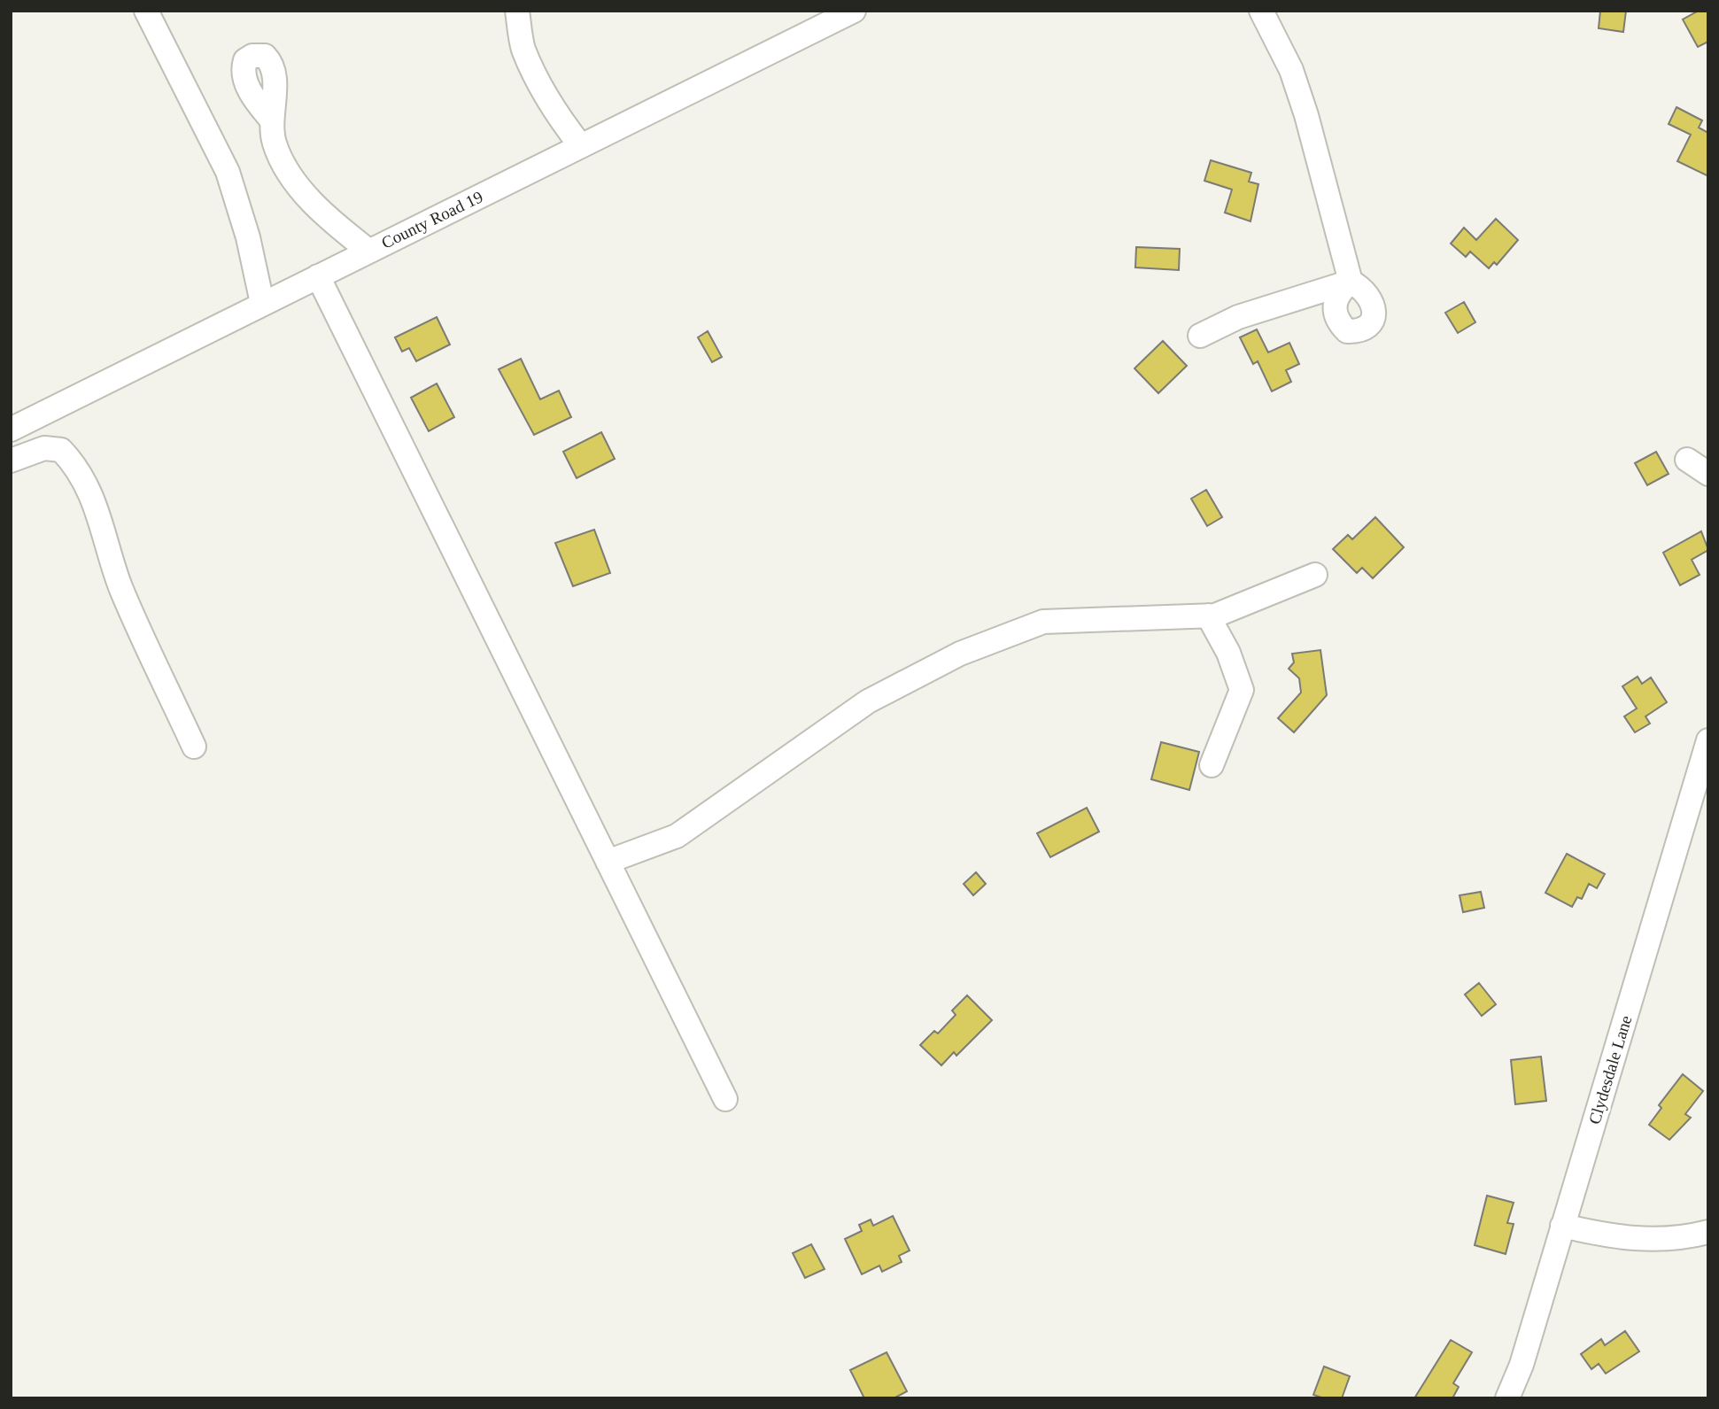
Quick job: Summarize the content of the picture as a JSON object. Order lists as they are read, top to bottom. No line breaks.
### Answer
{"streets":{"street":["County Road 19","Clydesdale Lane"]}}
